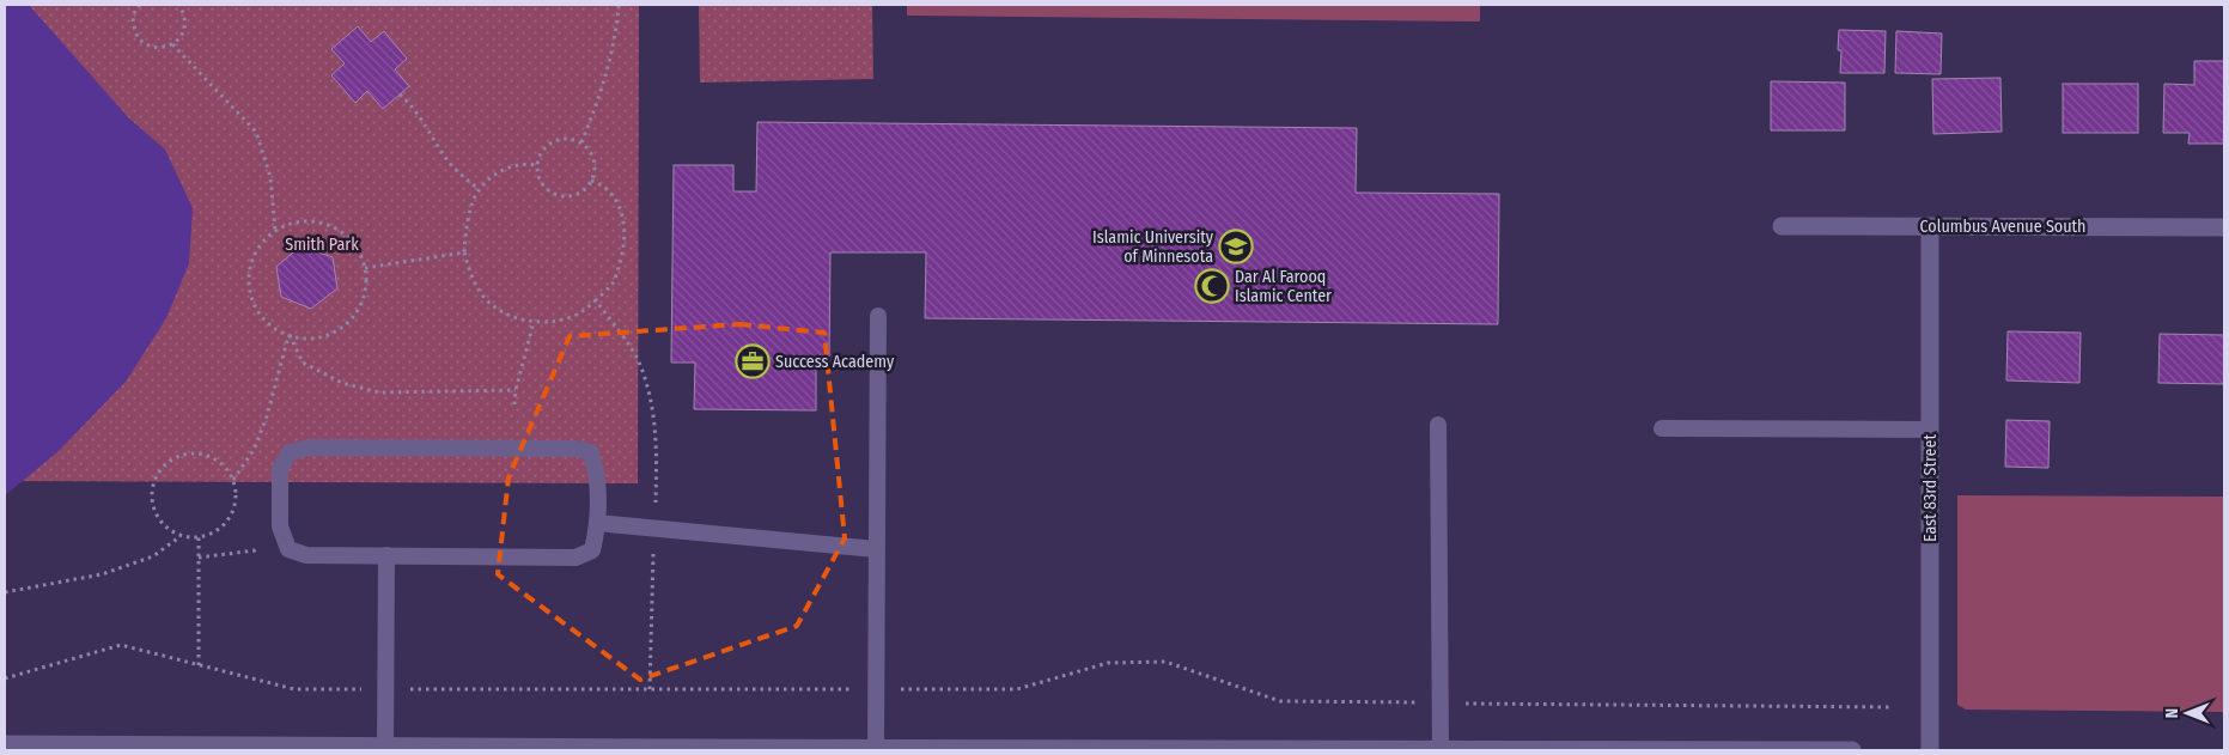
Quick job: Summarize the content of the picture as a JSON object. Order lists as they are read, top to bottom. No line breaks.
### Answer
{"streets":{"street":["Columbus Avenue South","East 83rd Street"]},"crossings":[["Columbus Avenue South","East 83rd Street"]],"parks":["Smith Park"],"places":{"school or university":["Islamic University of Minnesota"],"mosque":["Dar Al Farooq Islamic Center"],"office":["Success Academy"]},"north":"left"}
